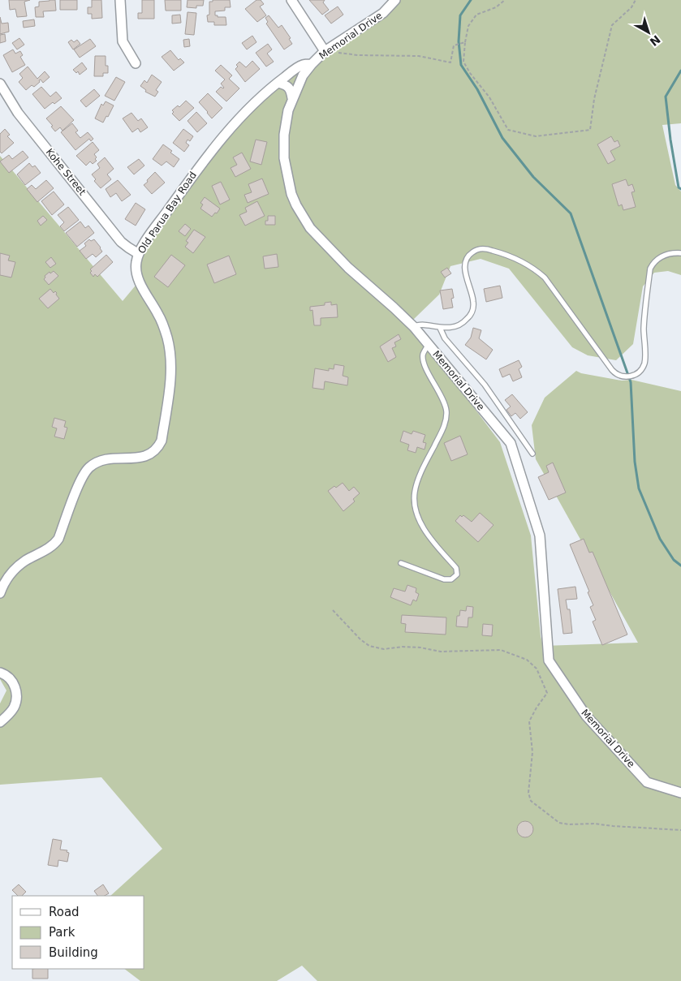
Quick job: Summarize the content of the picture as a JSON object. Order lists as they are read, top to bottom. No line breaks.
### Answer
{"streets":{"street":["Memorial Drive","Kohe Street","Old Parua Bay Road"]},"crossings":[["Memorial Drive","Old Parua Bay Road"],["Kohe Street","Old Parua Bay Road"]],"legend":["Road","Park","Building"],"north":"bottom right"}
